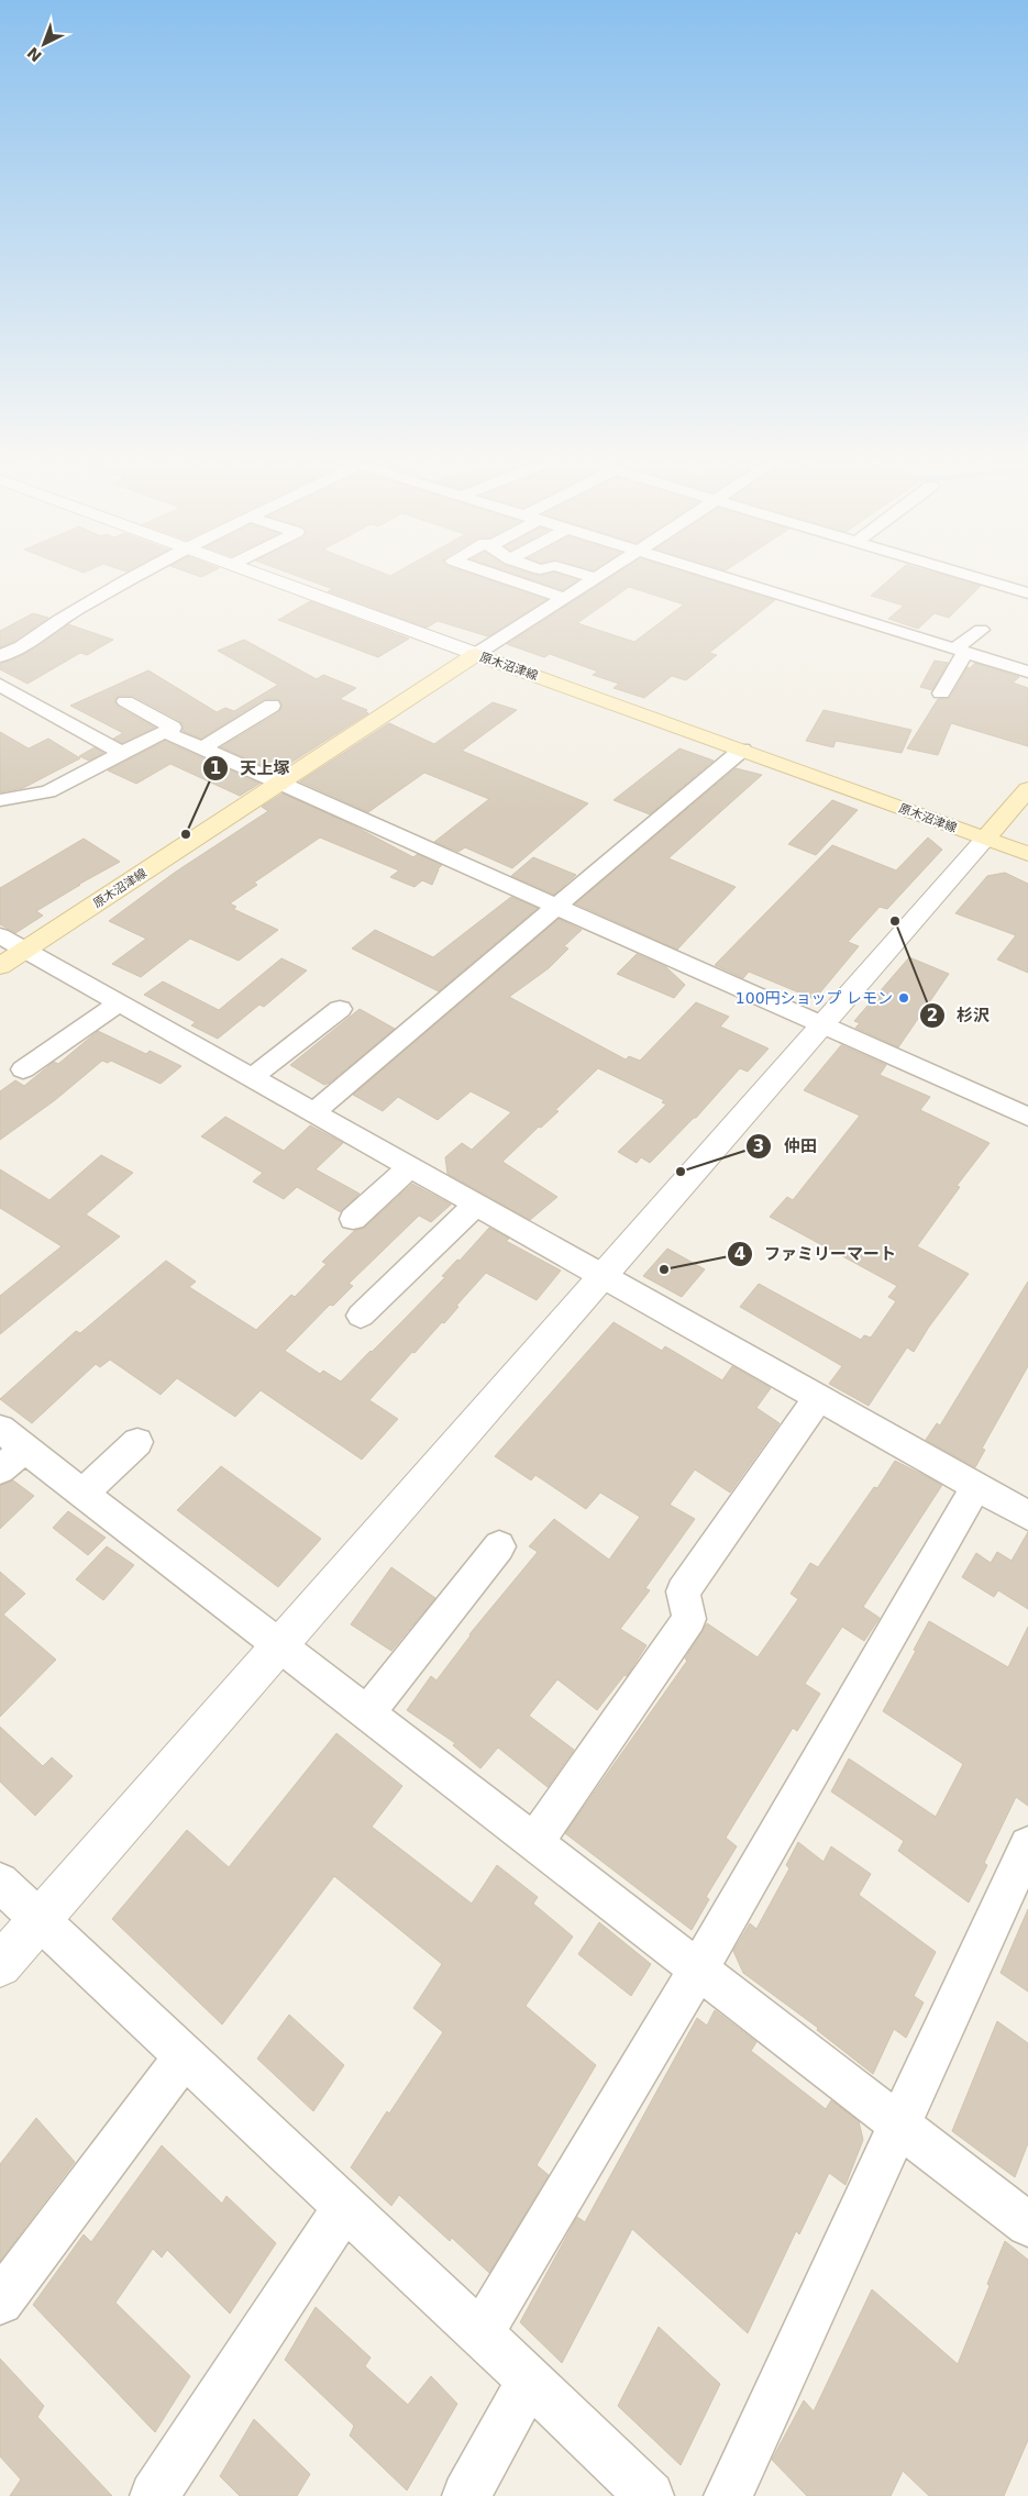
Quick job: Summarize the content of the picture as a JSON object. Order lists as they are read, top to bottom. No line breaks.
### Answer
{"streets":{"main road":["原木沼津線"]},"places":["天上塚","杉沢","100円ショップ レモン","仲田","ファミリーマート"],"north":"bottom left"}
